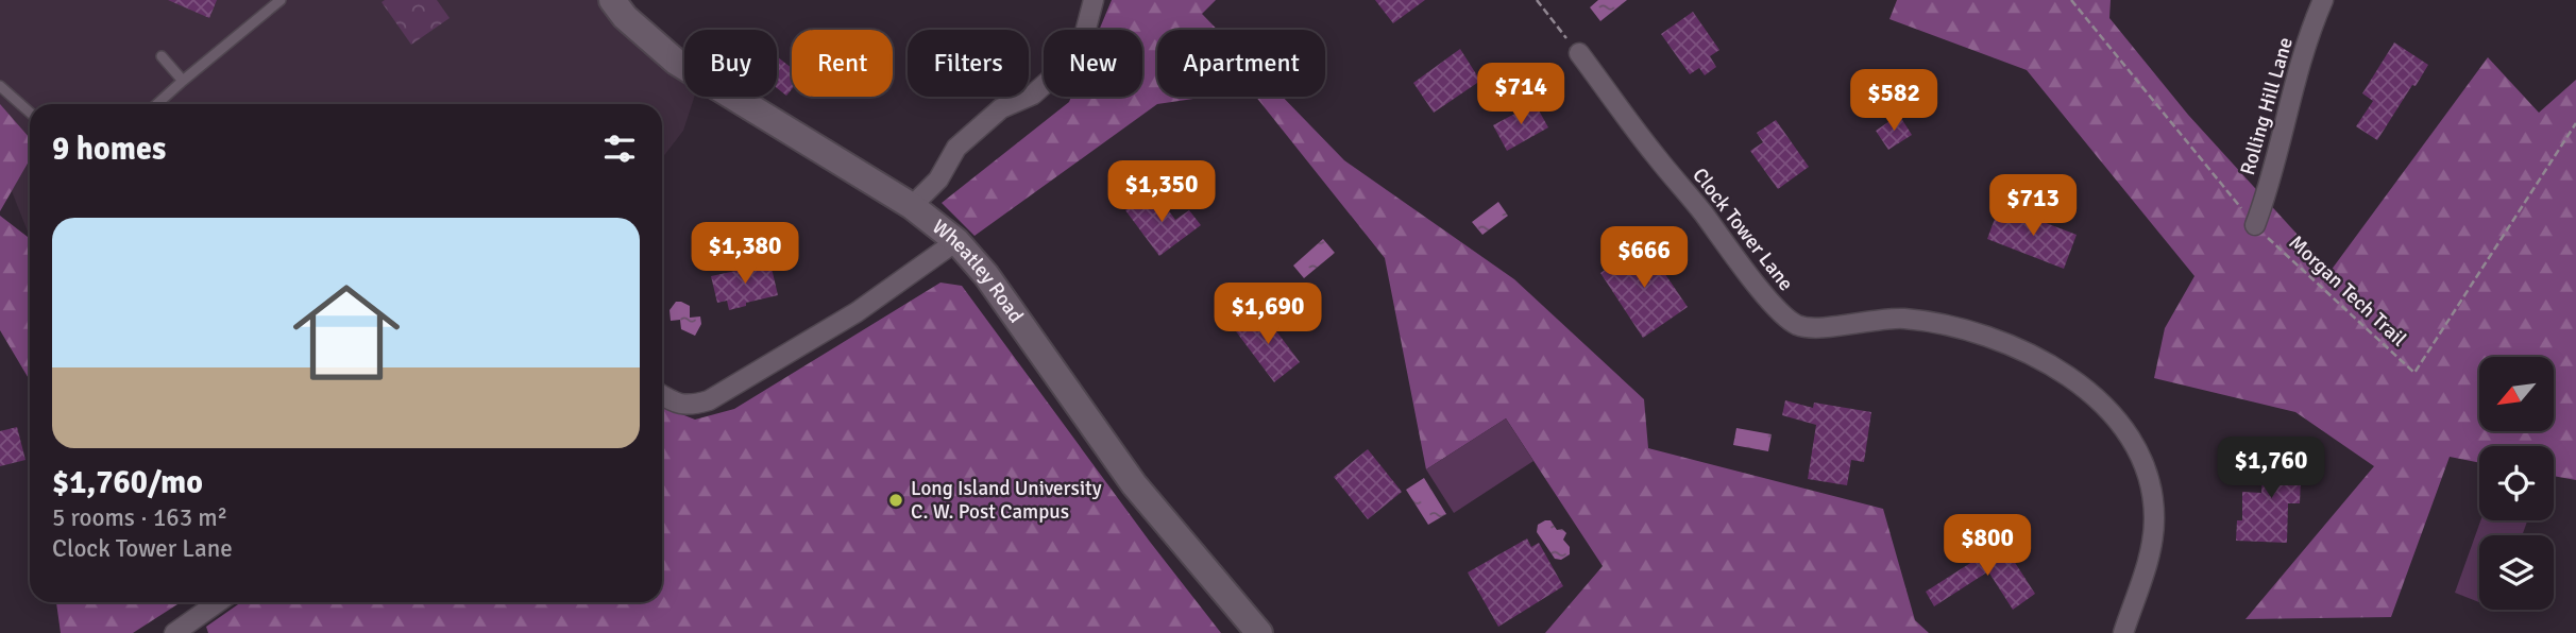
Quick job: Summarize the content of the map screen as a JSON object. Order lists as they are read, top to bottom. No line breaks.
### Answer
{"streets":{"main road":["Wheatley Road"],"street":["Rolling Hill Lane","Clock Tower Lane"],"path":["Morgan Tech Trail"]},"crossings":[["Rolling Hill Lane","Morgan Tech Trail"]],"places":["Long Island University C. W. Post Campus"],"north":"bottom left","page":{"chip":["Buy","Rent","Filters","New","Apartment"],"price":["$714","$582","$1,350","$713","$1,380","$666","$1,690","$1,760","$800"],"heading":"9 homes","list":[{"name":"$1,760/mo","note":"5 rooms · 163 m² · Clock Tower Lane"}]}}
